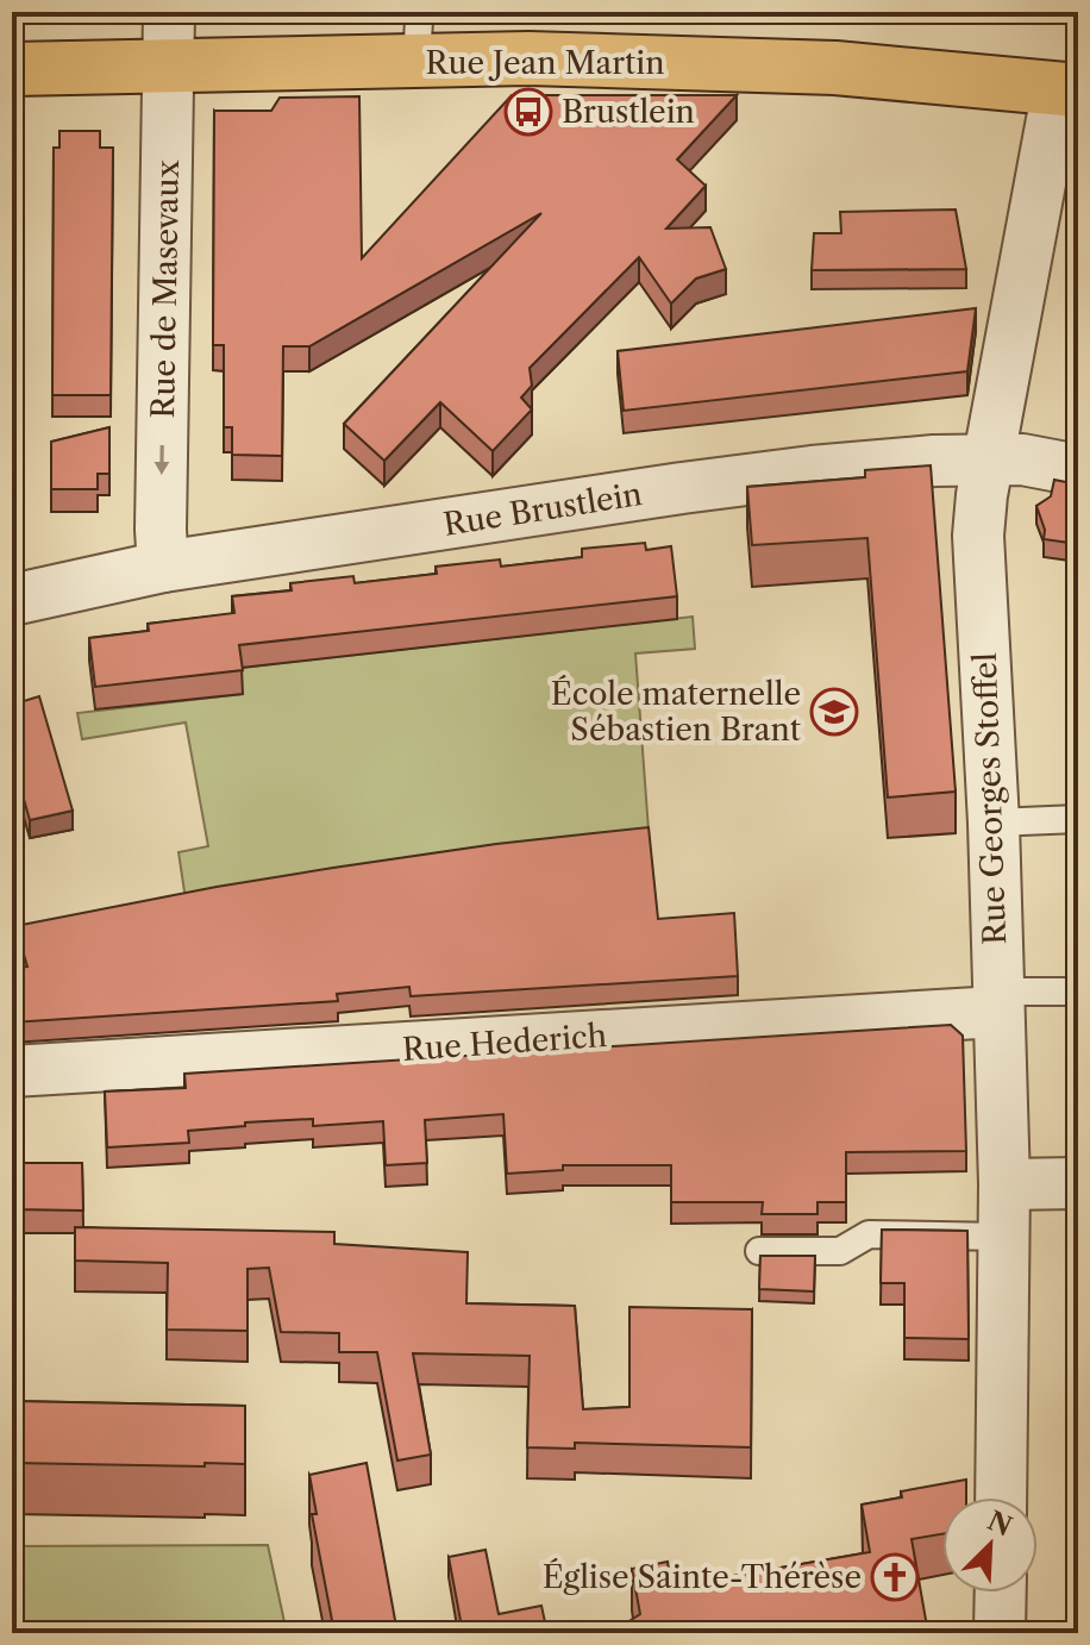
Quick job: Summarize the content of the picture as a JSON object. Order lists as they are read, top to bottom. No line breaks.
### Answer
{"streets":{"main road":["Rue Jean Martin"],"street":["Rue de Masevaux","Rue Brustlein","Rue Georges Stoffel","Rue Hederich"]},"crossings":[["Rue Jean Martin","Rue de Masevaux"],["Rue Jean Martin","Rue Georges Stoffel"],["Rue de Masevaux","Rue Brustlein"],["Rue Brustlein","Rue Georges Stoffel"],["Rue Georges Stoffel","Rue Hederich"]],"one_way":["Rue de Masevaux"],"places":{"bus stop":["Brustlein"],"school or university":["École maternelle Sébastien Brant"],"church":["Église Sainte-Thérèse"]},"north":"top right"}
